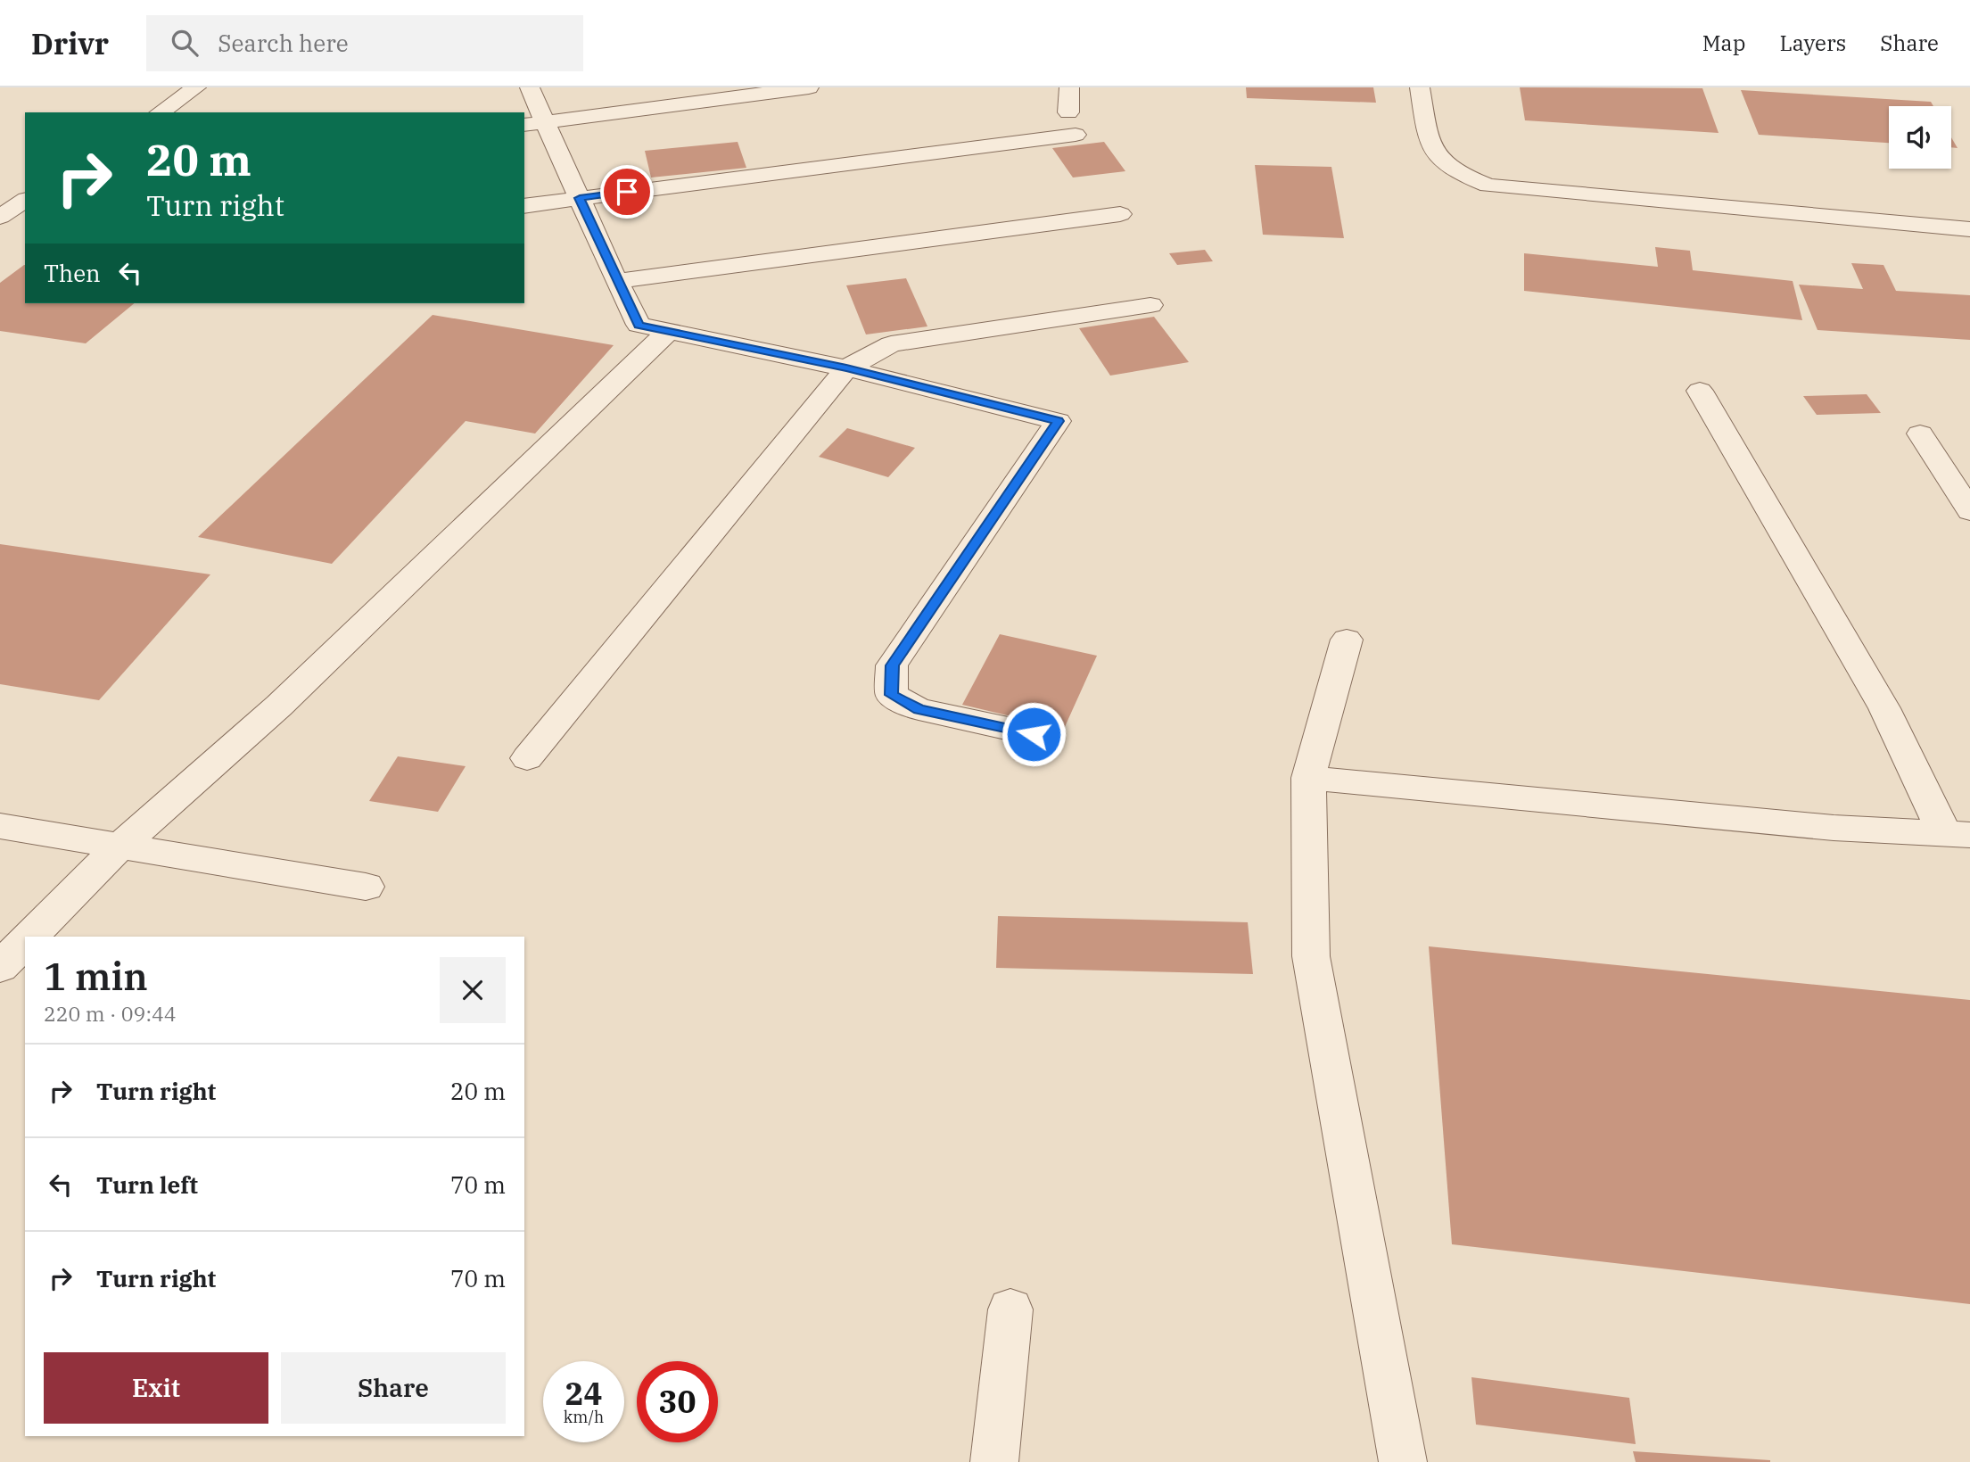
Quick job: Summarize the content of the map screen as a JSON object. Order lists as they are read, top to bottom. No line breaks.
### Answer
{"page":{"header":"Drivr","search":"Search here","nav":["Map","Layers","Share"],"turn":["20 m","Turn right"],"then":"Then","heading":["1 min","220 m · 09:44"],"list":[{"name":"Turn right","value":"20 m"},{"name":"Turn left","value":"70 m"},{"name":"Turn right","value":"70 m"}],"buttons":["Exit","Share"],"speed":"24 km/h","limit":"30"}}
